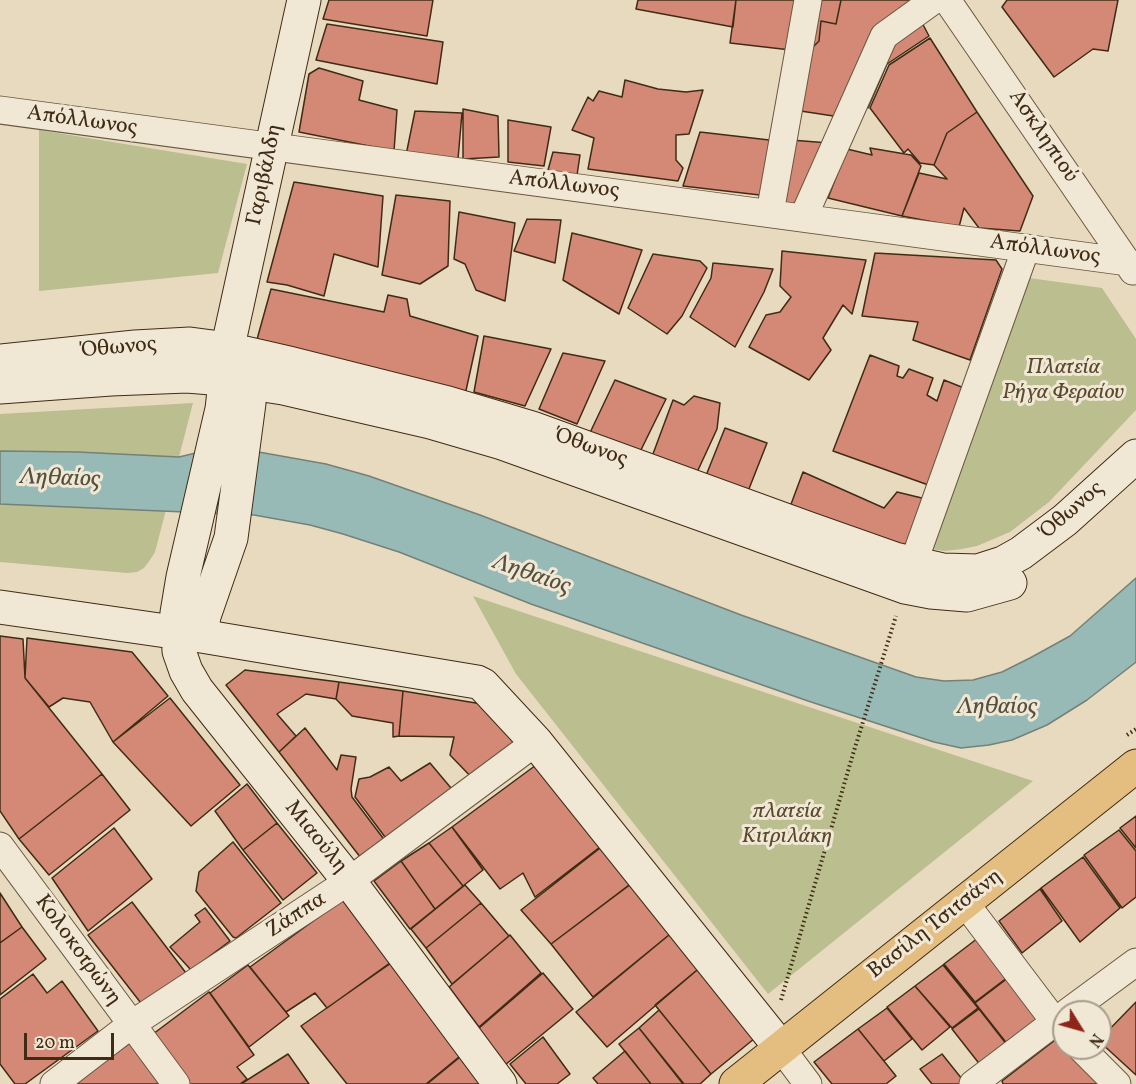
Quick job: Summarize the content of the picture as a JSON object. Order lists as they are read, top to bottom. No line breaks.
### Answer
{"streets":{"main road":["Βασίλη Τσιτσάνη"],"street":["Απόλλωνος","Ασκληπιού","Γαριβάλδη","Όθωνος","Μιαούλη","Ζάππα","Κολοκοτρώνη"]},"crossings":[["Απόλλωνος","Ασκληπιού"],["Απόλλωνος","Γαριβάλδη"],["Γαριβάλδη","Όθωνος"],["Γαριβάλδη","Μιαούλη"],["Όθωνος","Μιαούλη"],["Μιαούλη","Ζάππα"],["Ζάππα","Κολοκοτρώνη"]],"water":["Ληθαίος"],"parks":["Πλατεία Ρήγα Φεραίου","πλατεία Κιτριλάκη"],"scale_bar":"20 m","north":"bottom right"}
